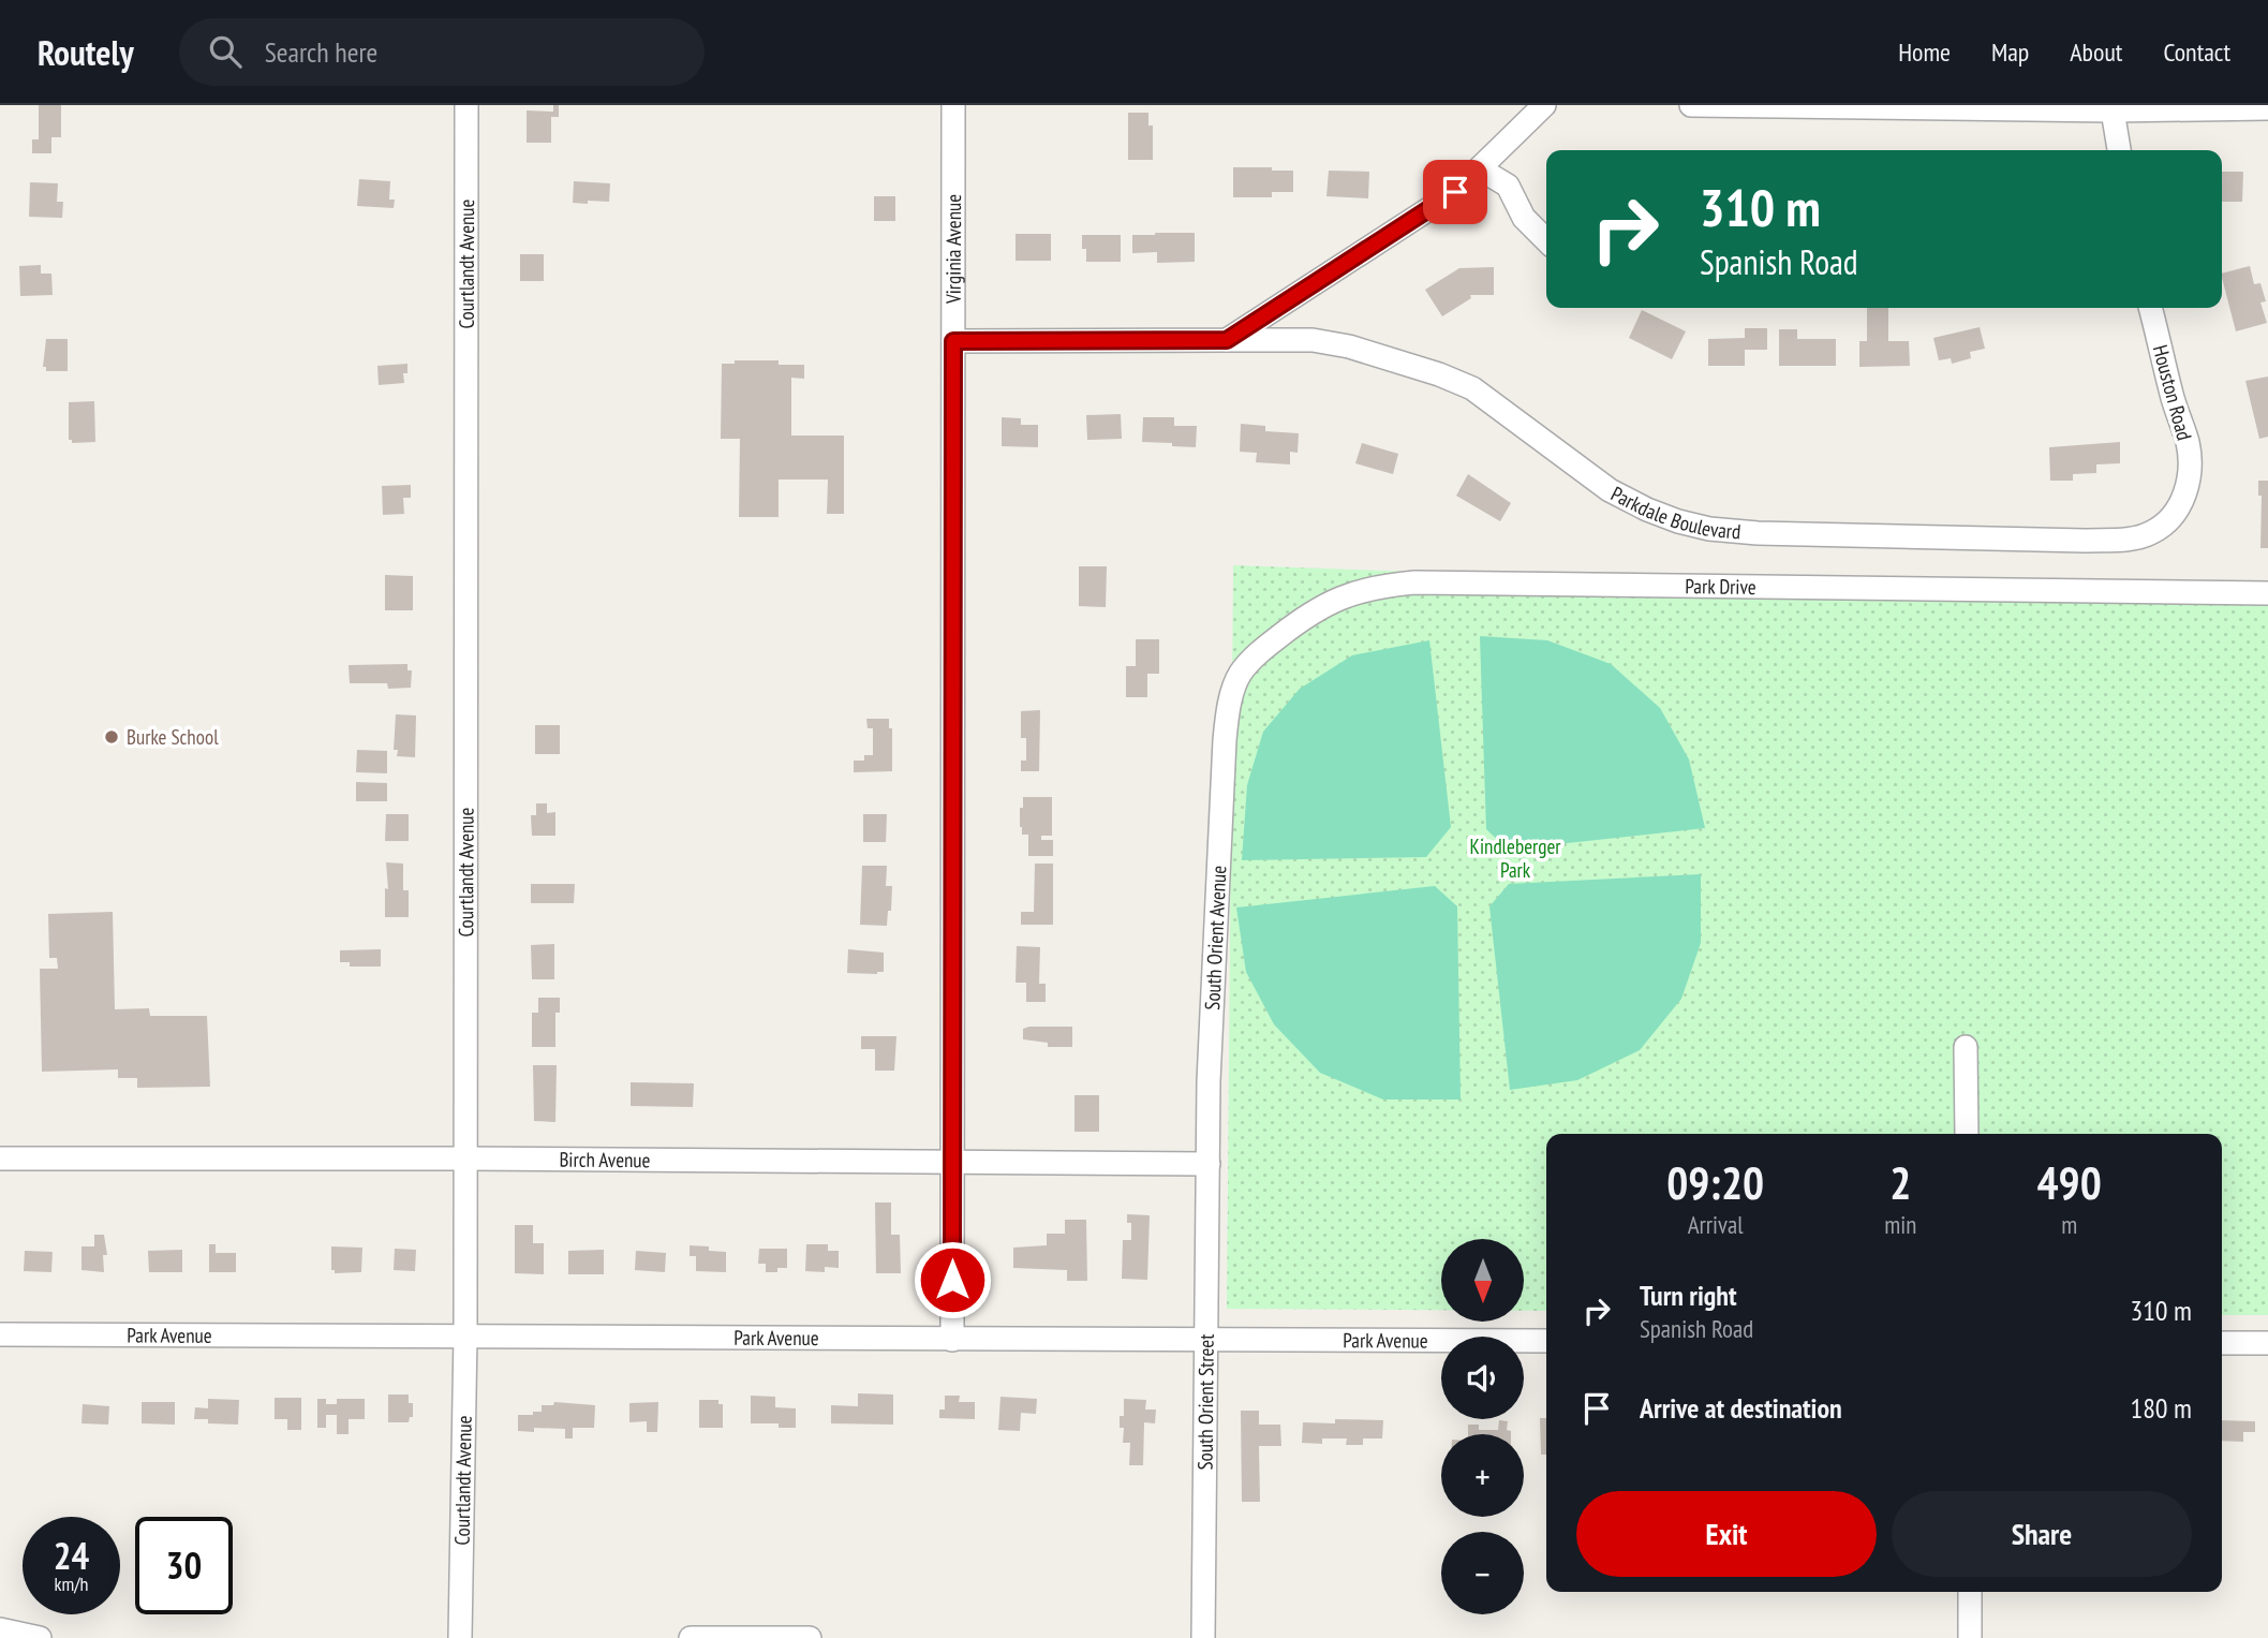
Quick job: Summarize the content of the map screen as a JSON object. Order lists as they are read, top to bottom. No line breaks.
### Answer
{"streets":{"street":["Virginia Avenue","Courtlandt Avenue","Houston Road","Parkdale Boulevard","Park Drive","South Orient Avenue","Birch Avenue","Park Avenue","South Orient Street"]},"crossings":[["Virginia Avenue","Parkdale Boulevard"],["Virginia Avenue","Birch Avenue"],["Virginia Avenue","Park Avenue"],["Courtlandt Avenue","Birch Avenue"],["Courtlandt Avenue","Park Avenue"],["Houston Road","Parkdale Boulevard"],["Park Drive","South Orient Avenue"],["South Orient Avenue","Birch Avenue"],["South Orient Avenue","South Orient Street"],["Birch Avenue","South Orient Street"],["Park Avenue","South Orient Street"]],"parks":["Kindleberger Park"],"places":["Burke School"],"north":"bottom","page":{"header":"Routely","search":"Search here","nav":["Home","Map","About","Contact"],"turn":["310 m","Spanish Road"],"eta":["09:20","Arrival","2","min","490","m"],"map_buttons":["+","−"],"list":[{"name":"Turn right","note":"Spanish Road","value":"310 m"},{"name":"Arrive at destination","value":"180 m"}],"buttons":["Exit","Share"],"speed":"24 km/h","limit":"30"}}
